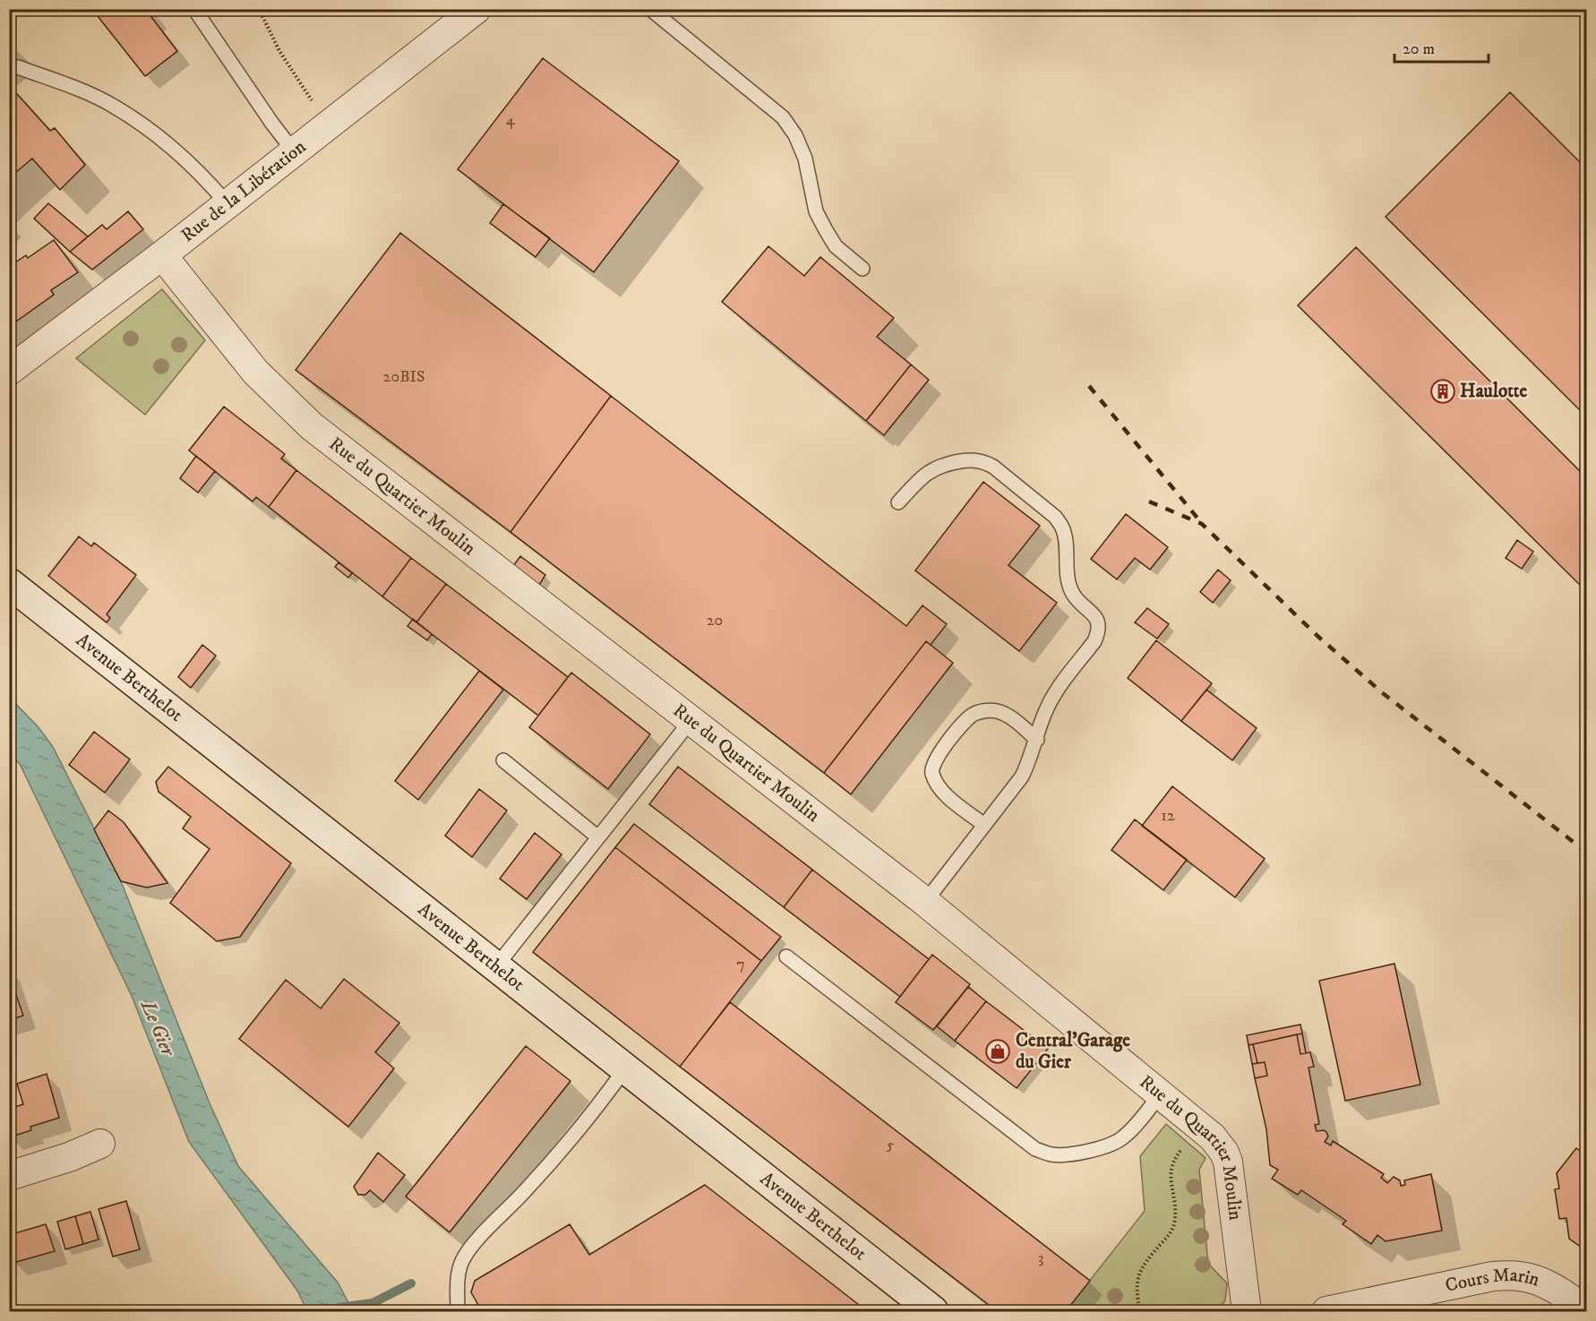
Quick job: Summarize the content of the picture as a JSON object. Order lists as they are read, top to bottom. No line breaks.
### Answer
{"streets":{"main road":["Avenue Berthelot"],"street":["Rue de la Libération","Rue du Quartier Moulin","Cours Marin"]},"crossings":[["Rue de la Libération","Rue du Quartier Moulin"]],"water":["Le Gier"],"places":{"building":["Haulotte"],"shop":["Central'Garage du Gier"]},"house_numbers":["4","20BIS","20","12","7","5","3"],"scale_bar":"20 m"}
